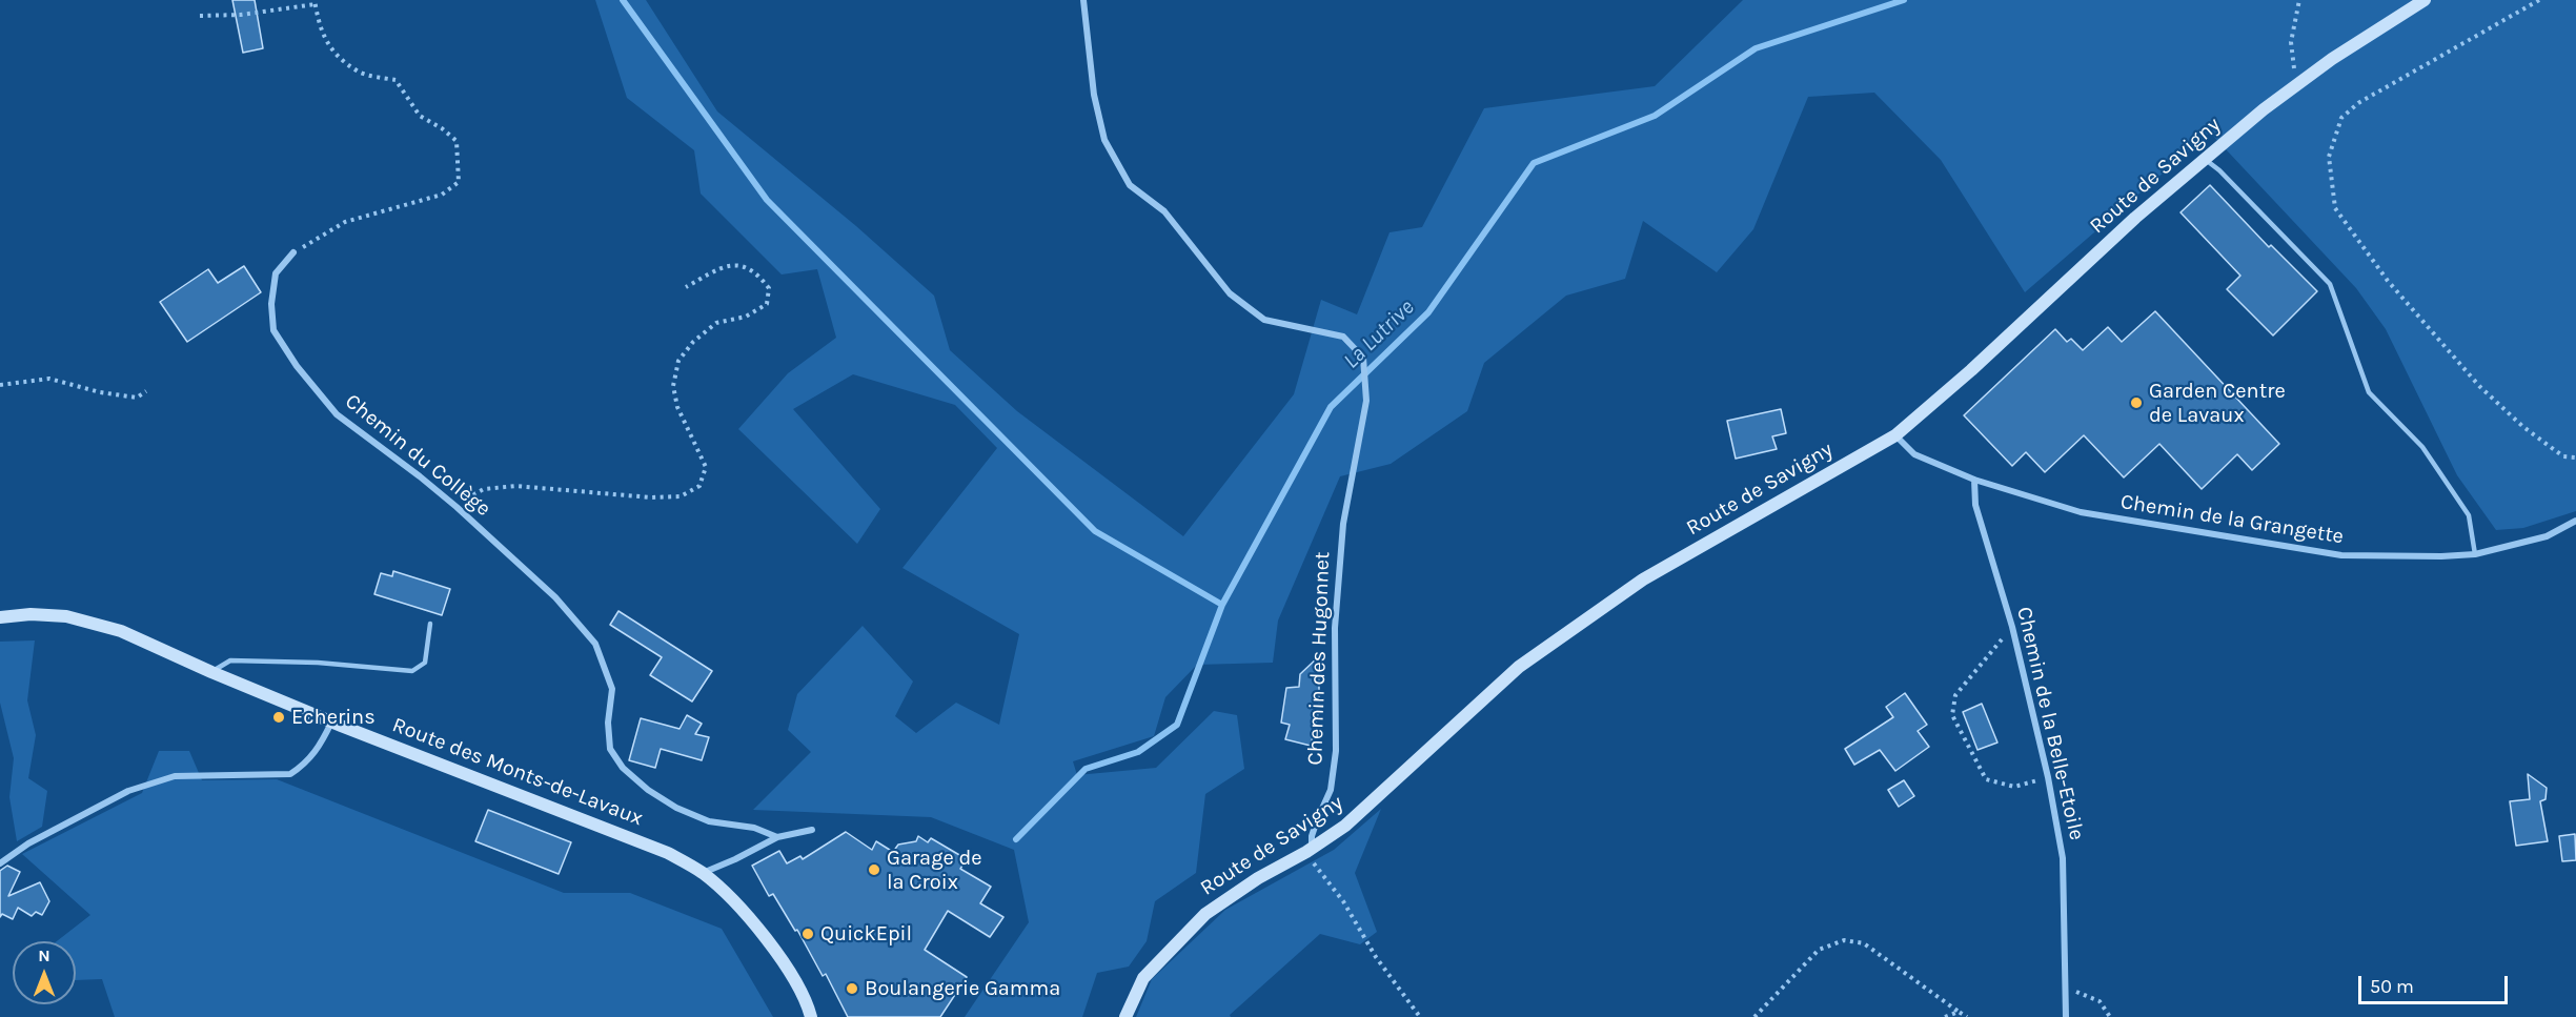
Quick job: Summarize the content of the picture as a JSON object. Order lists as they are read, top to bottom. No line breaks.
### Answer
{"streets":{"street":["Route de Savigny","Chemin du Collège","Chemin de la Grangette","Chemin des Hugonnet","Chemin de la Belle-Etoile","Route des Monts-de-Lavaux"]},"crossings":[["Route de Savigny","Chemin de la Grangette"],["Route de Savigny","Chemin des Hugonnet"],["Chemin de la Grangette","Chemin de la Belle-Etoile"]],"water":["La Lutrive"],"places":["Garden Centre de Lavaux","Echerins","Garage de la Croix","QuickEpil","Boulangerie Gamma"],"scale_bar":"50 m","north":"top"}
